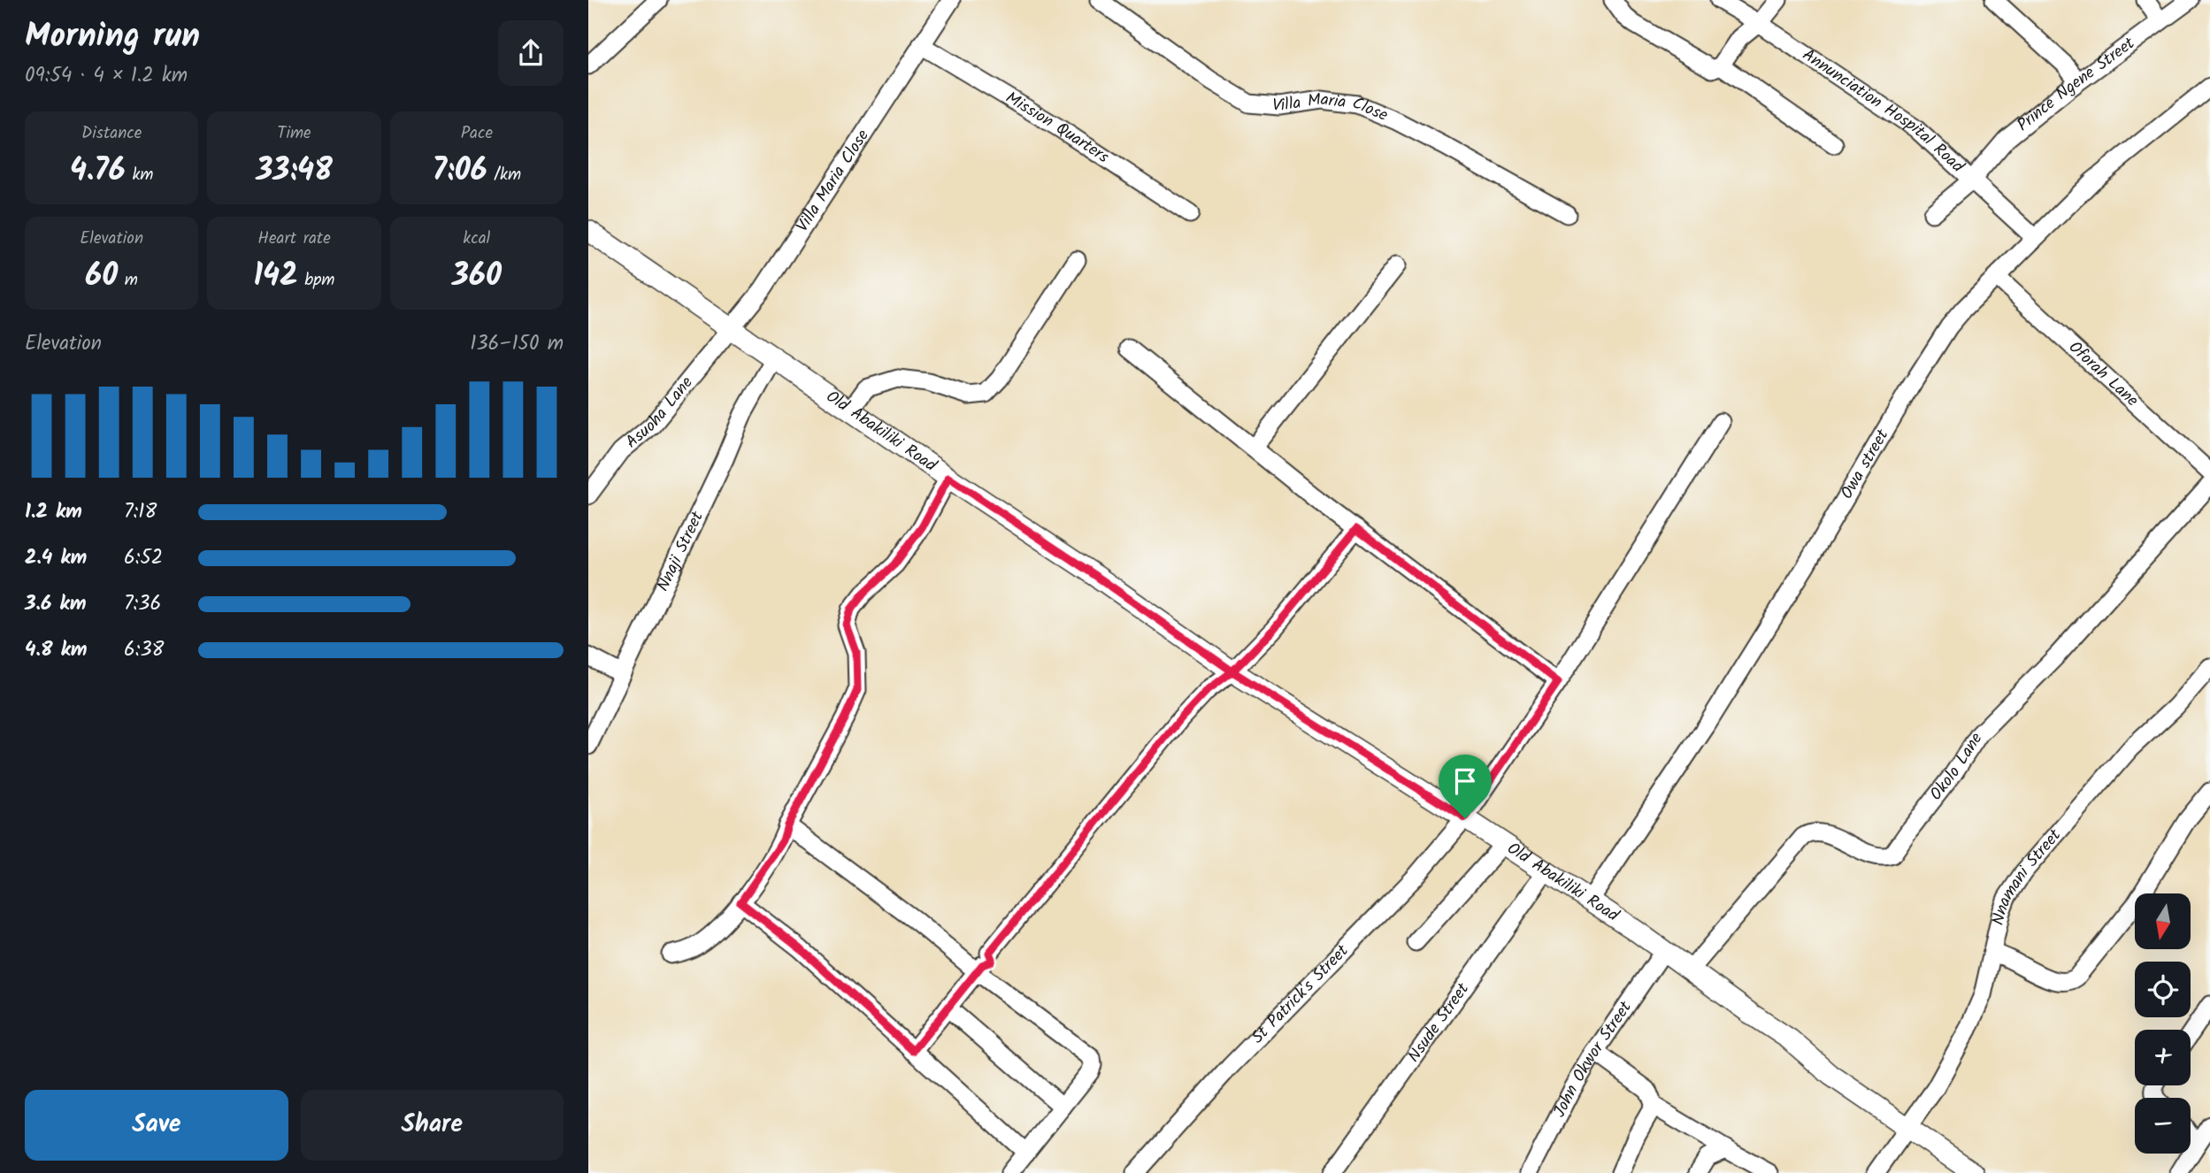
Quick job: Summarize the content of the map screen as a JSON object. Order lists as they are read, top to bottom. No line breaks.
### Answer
{"streets":{"main road":["Old Abakiliki Road"],"street":["Prince Ngene Street","Annunciation Hospital Road","Villa Maria Close","Mission Quarters","Oforah Lane","Asuoha Lane","Owa street","Nnaji Street","Okolo Lane","Nnamani Street","St Patrick's Street","Nsude Street","John Okwor Street"]},"crossings":[["Prince Ngene Street","Annunciation Hospital Road"],["Annunciation Hospital Road","Owa street"],["Villa Maria Close","Mission Quarters"],["Villa Maria Close","Asuoha Lane"],["Villa Maria Close","Old Abakiliki Road"],["Oforah Lane","Owa street"],["Asuoha Lane","Old Abakiliki Road"],["Old Abakiliki Road","Owa street"],["Old Abakiliki Road","Nnaji Street"],["Old Abakiliki Road","Okolo Lane"],["Old Abakiliki Road","Nnamani Street"],["Old Abakiliki Road","St Patrick's Street"],["Old Abakiliki Road","Nsude Street"],["Old Abakiliki Road","John Okwor Street"]],"north":"bottom","page":{"heading":["Morning run","09:54 · 4 × 1.2 km"],"stats":[["Distance","4.76 km"],["Time","33:48"],["Pace","7:06 /km"],["Elevation","60 m"],["Heart rate","142 bpm"],["kcal","360"]],"chart":["Elevation","136–150 m"],"list":[{"name":"1.2 km","note":"7:18"},{"name":"2.4 km","note":"6:52"},{"name":"3.6 km","note":"7:36"},{"name":"4.8 km","note":"6:38"}],"map_buttons":["+","−"],"buttons":["Save","Share"]}}
